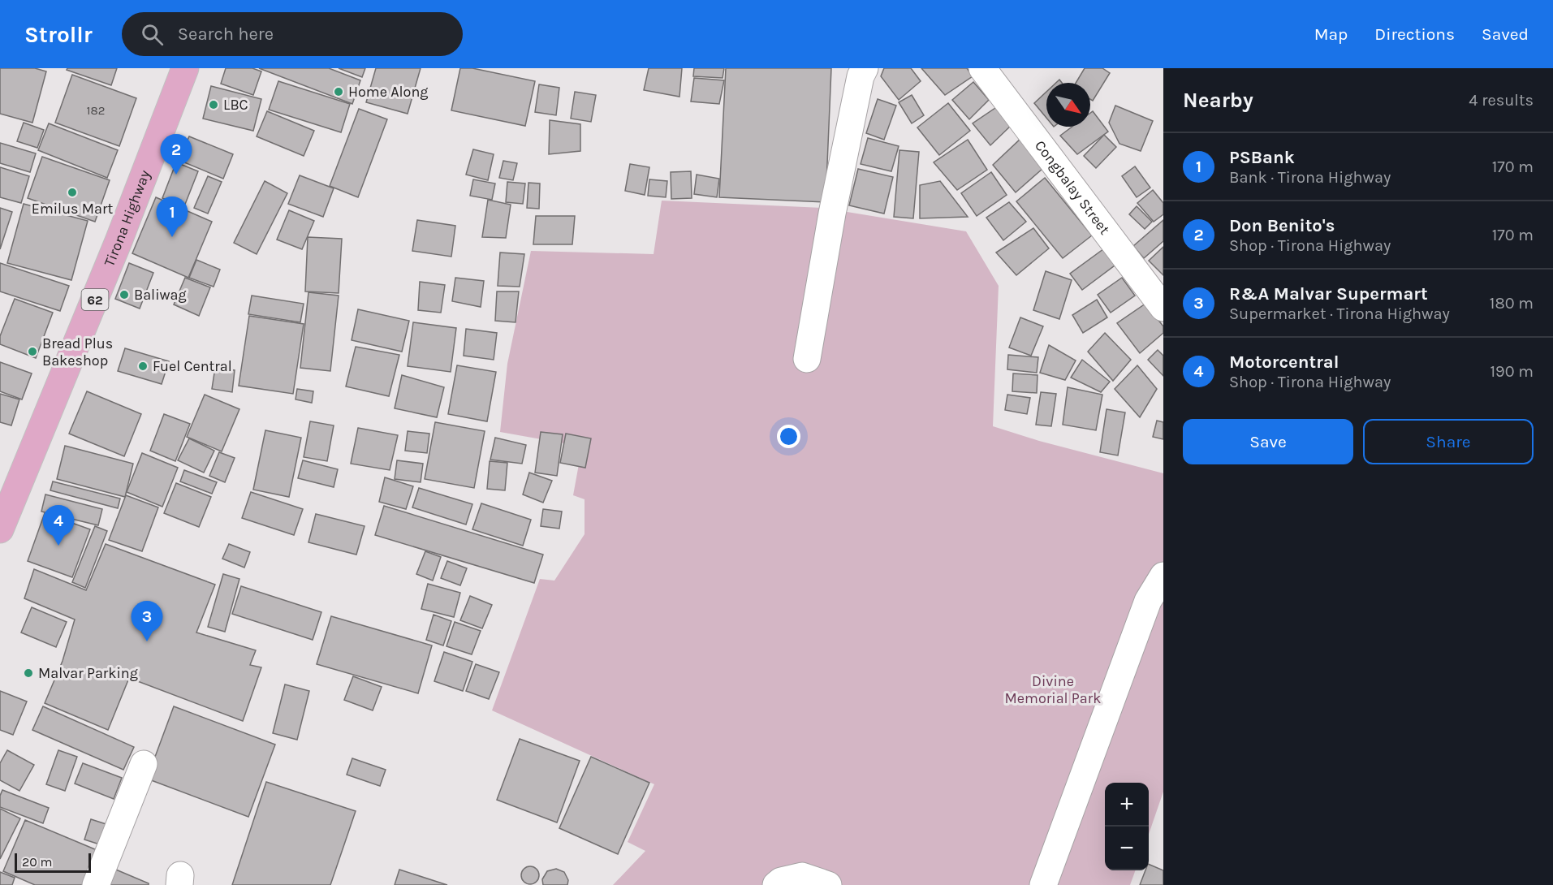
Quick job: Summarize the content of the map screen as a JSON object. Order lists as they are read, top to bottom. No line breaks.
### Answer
{"streets":{"main road":["Tirona Highway","62"],"street":["Congbalay Street"]},"parks":["Divine Memorial Park"],"places":["Home Along","LBC","Emilus Mart","Baliwag","Bread Plus Bakeshop","Fuel Central","Malvar Parking"],"house_numbers":["182"],"scale_bar":"20 m","north":"bottom right","page":{"header":"Strollr","search":"Search here","nav":["Map","Directions","Saved"],"heading":["Nearby","4 results"],"list":[{"mark":"1","name":"PSBank","note":"Bank · Tirona Highway","value":"170 m"},{"mark":"2","name":"Don Benito's","note":"Shop · Tirona Highway","value":"170 m"},{"mark":"3","name":"R&A Malvar Supermart","note":"Supermarket · Tirona Highway","value":"180 m"},{"mark":"4","name":"Motorcentral","note":"Shop · Tirona Highway","value":"190 m"}],"pins":["2","1","4","3"],"buttons":["Save","Share"],"map_buttons":["+","−"],"scale":"20 m"}}
